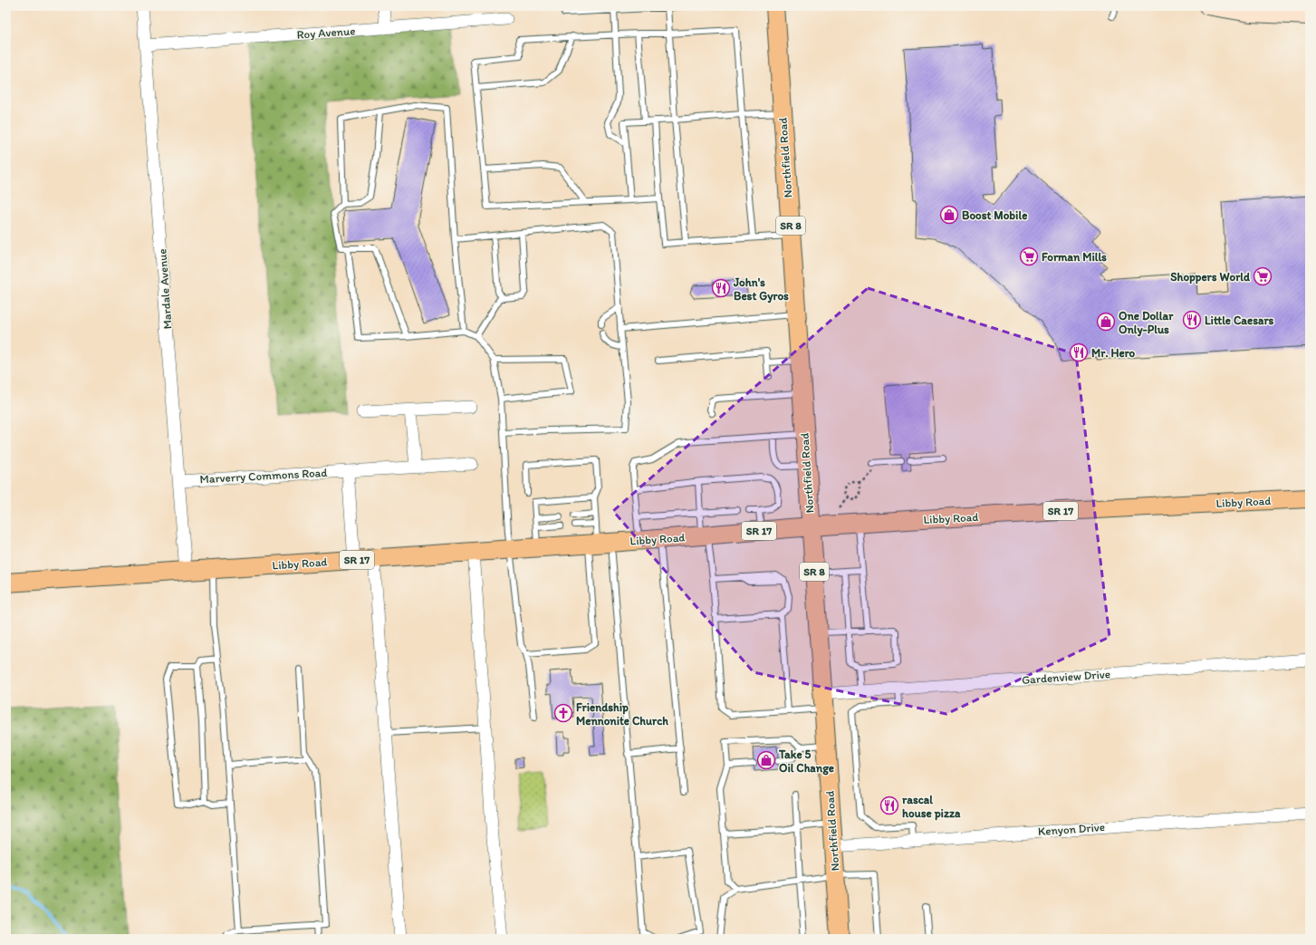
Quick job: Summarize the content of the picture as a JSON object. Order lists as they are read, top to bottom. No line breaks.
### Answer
{"streets":{"main road":["Northfield Road","SR 8","Libby Road","SR 17"],"street":["Roy Avenue","Mardale Avenue","Marverry Commons Road","Gardenview Drive","Kenyon Drive"]},"crossings":[["Roy Avenue","Mardale Avenue"],["Northfield Road","Libby Road"],["Northfield Road","Gardenview Drive"],["Northfield Road","Kenyon Drive"],["Mardale Avenue","Marverry Commons Road"],["Mardale Avenue","Libby Road"]],"places":{"shop":["Boost Mobile","One Dollar Only-Plus","Take 5 Oil Change"],"supermarket":["Forman Mills","Shoppers World"],"restaurant":["John's Best Gyros","Little Caesars","Mr. Hero","rascal house pizza"],"church":["Friendship Mennonite Church"]}}
